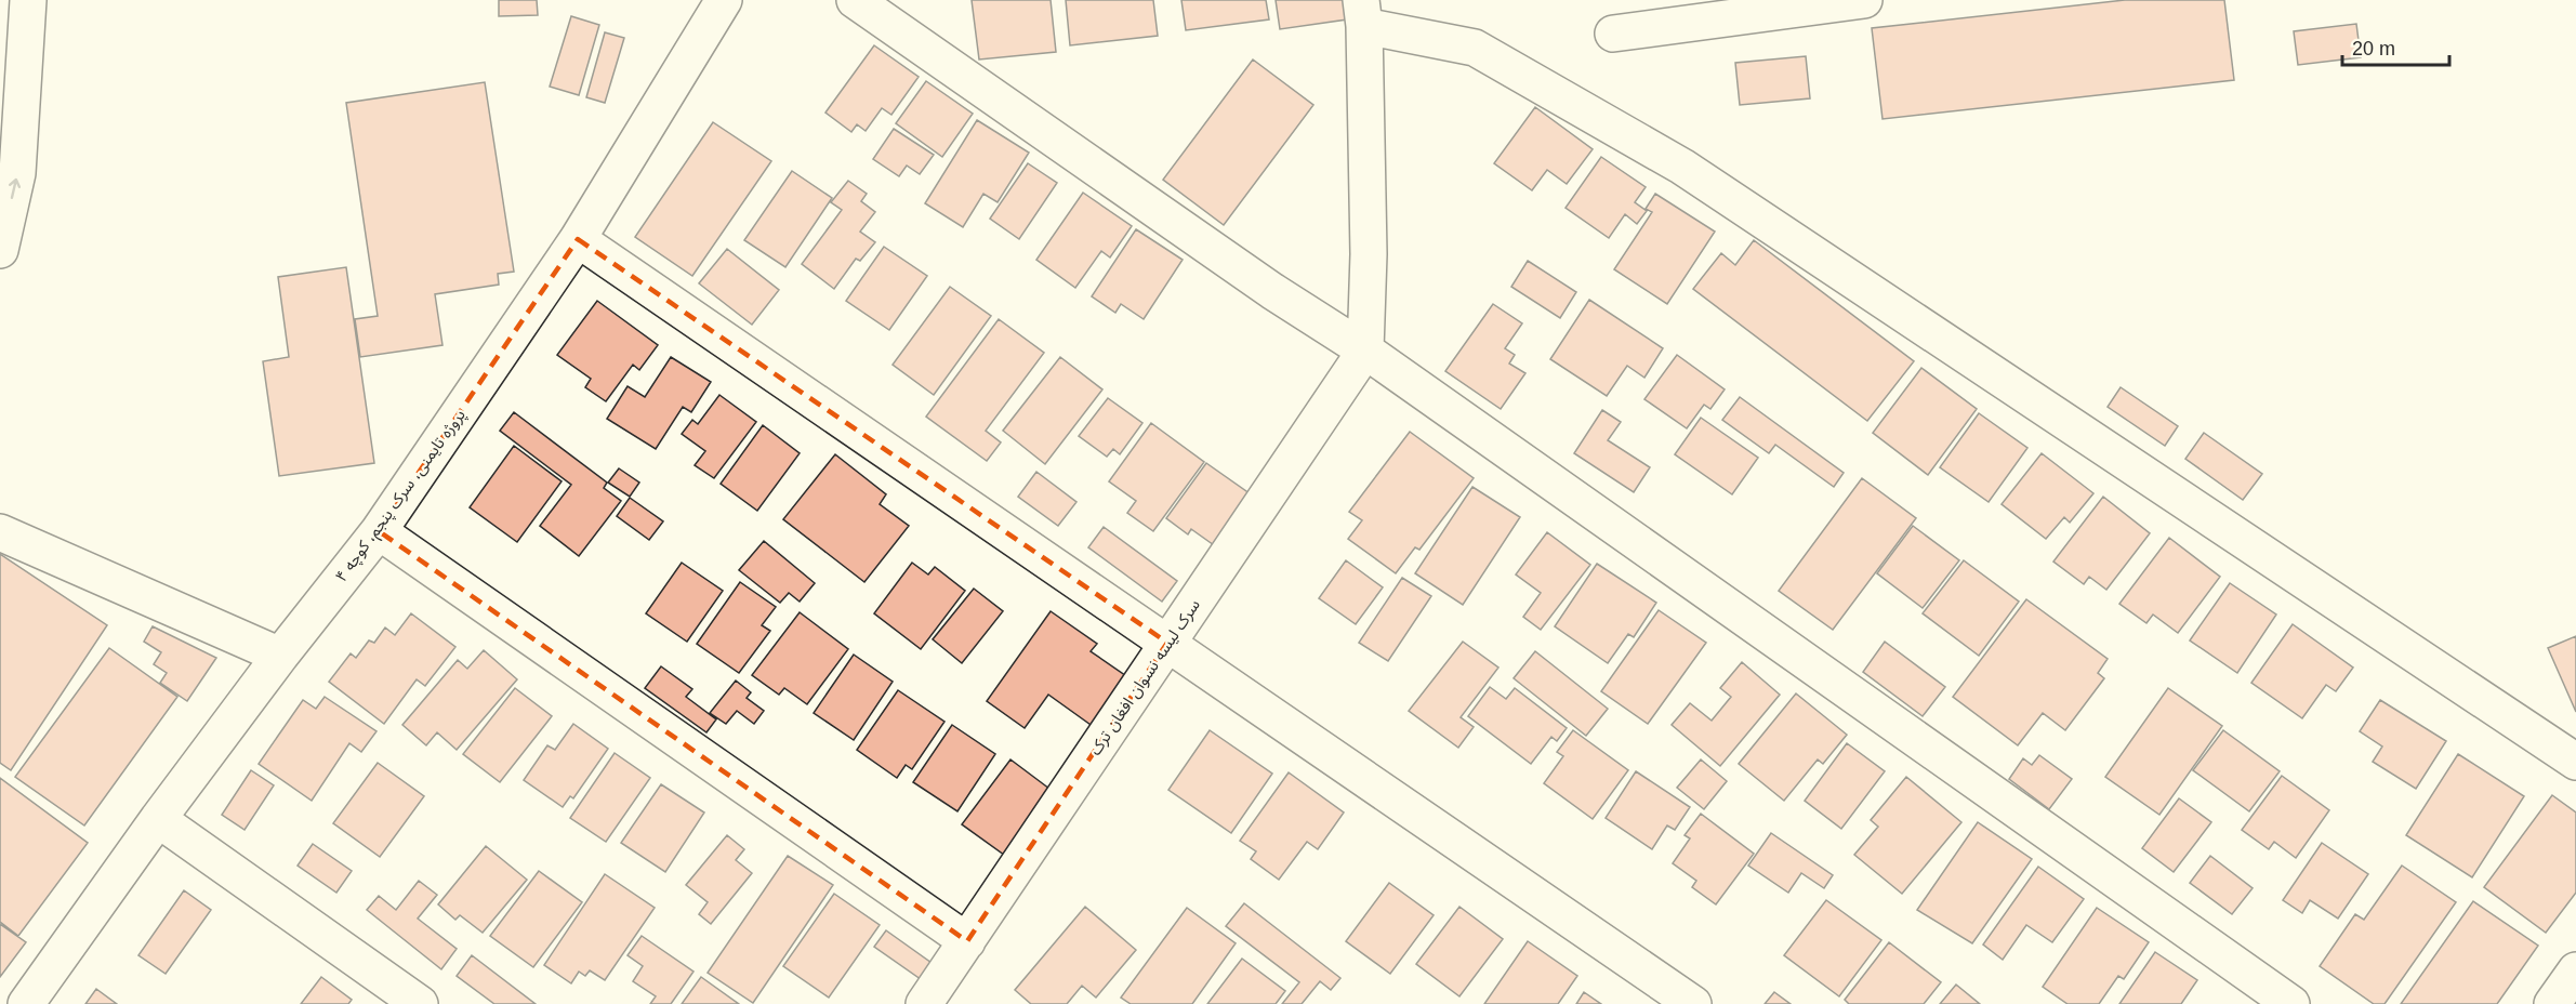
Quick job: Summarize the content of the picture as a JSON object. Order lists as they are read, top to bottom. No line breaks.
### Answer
{"streets":{"street":["پروژه تایمنی، سرک پنجم، کوچه ۴","سرک لیسه نسوان افغان‌ ترک"]},"scale_bar":"20 m"}
